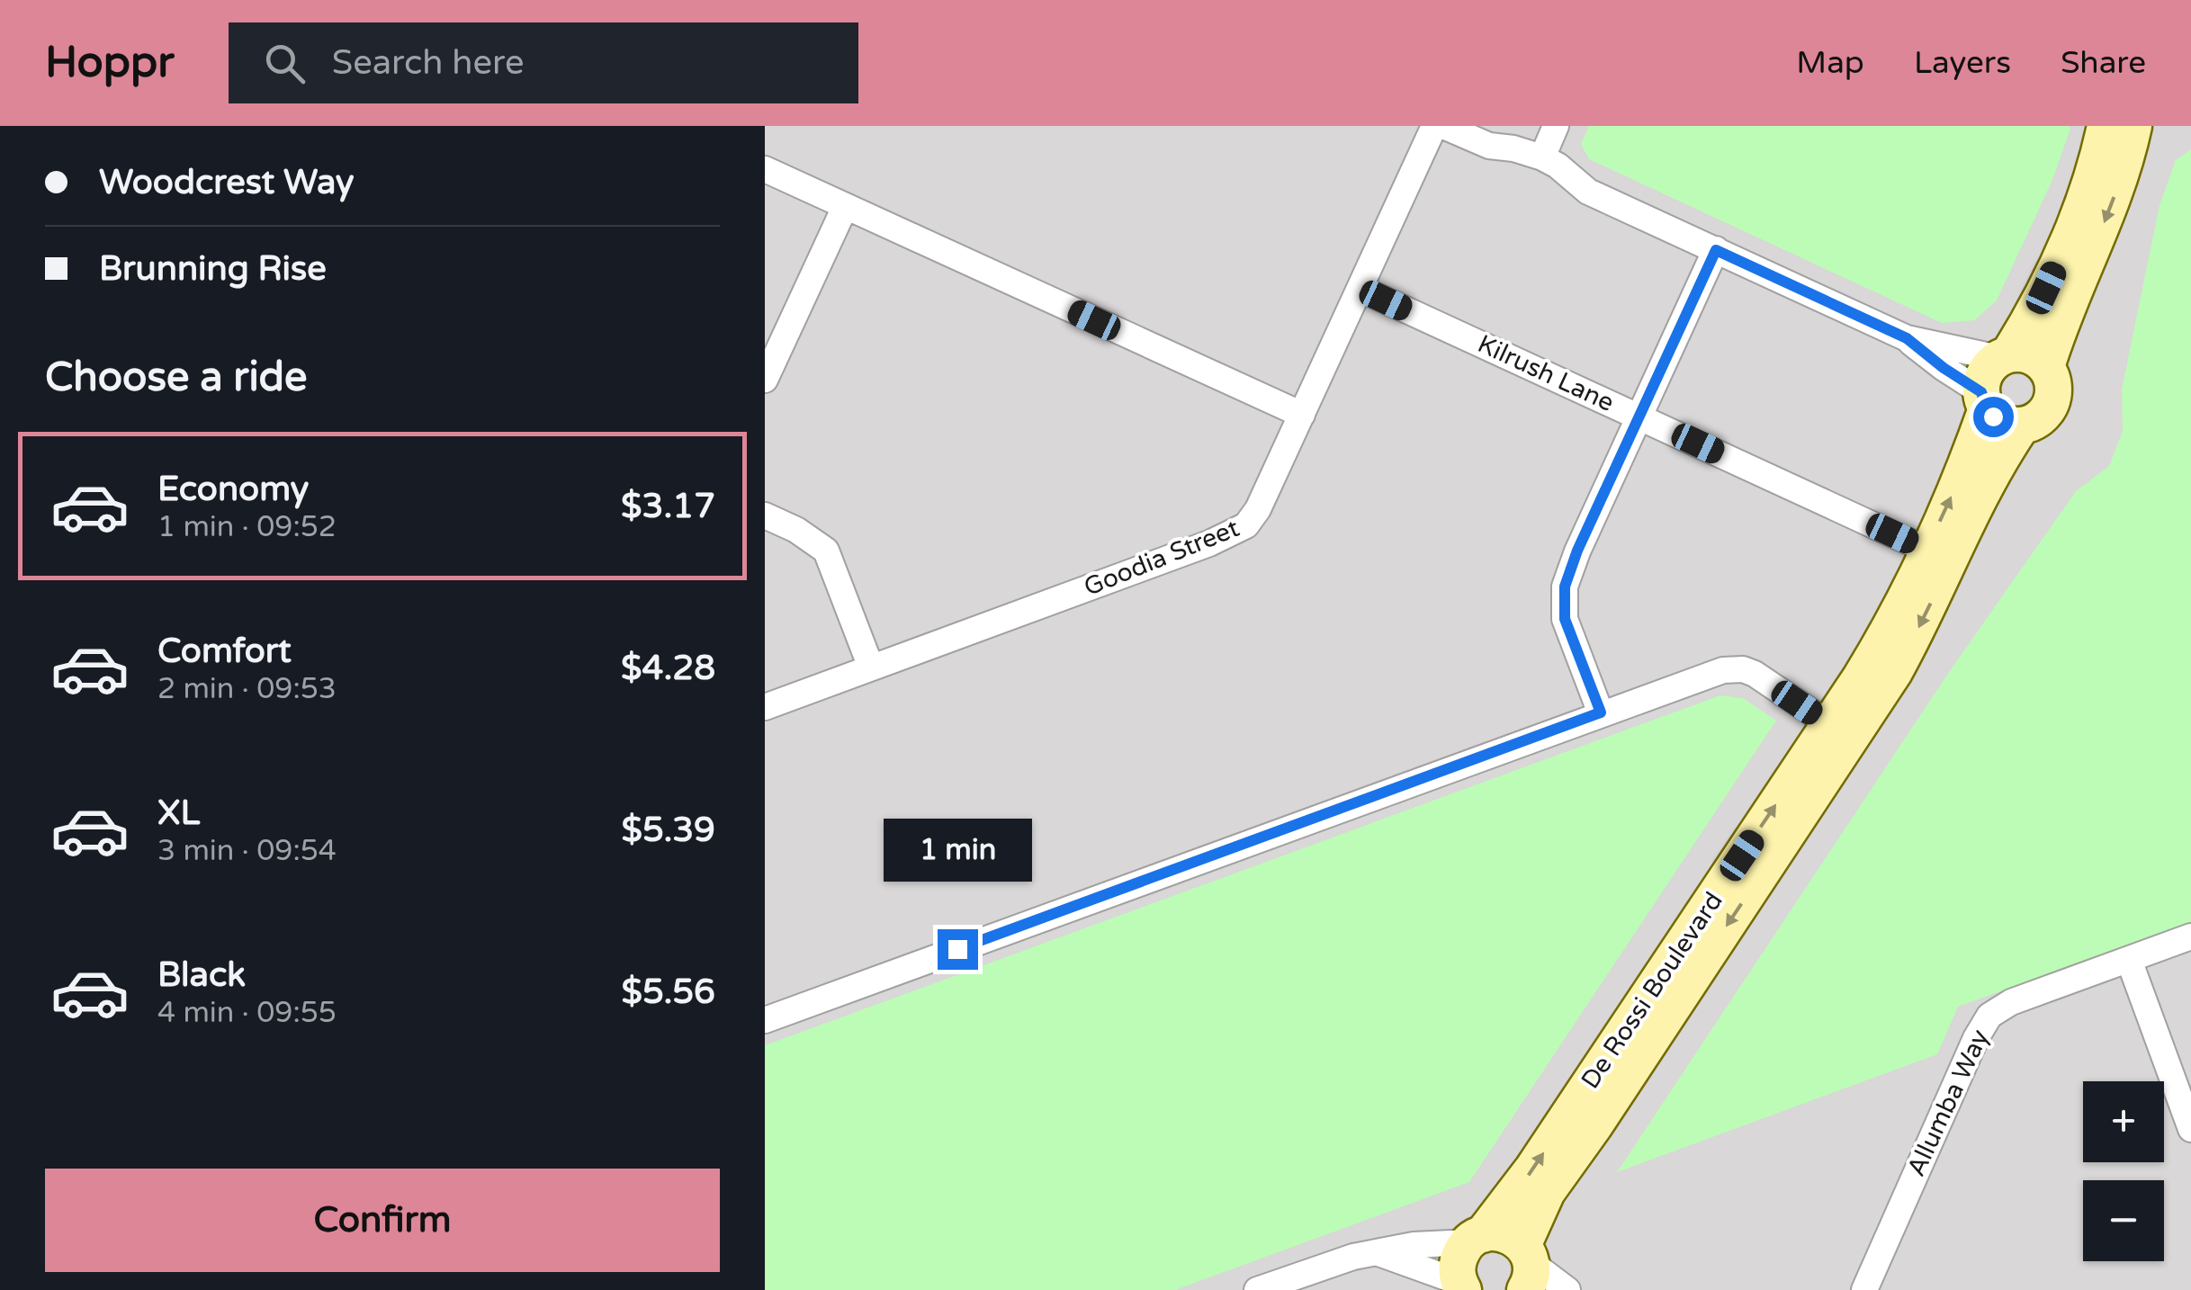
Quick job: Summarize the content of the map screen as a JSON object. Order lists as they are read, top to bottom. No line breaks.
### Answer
{"streets":{"street":["Kilrush Lane","Goodia Street","De Rossi Boulevard","Allumba Way"]},"crossings":[["Kilrush Lane","Goodia Street"],["Kilrush Lane","De Rossi Boulevard"]],"page":{"header":"Hoppr","search":"Search here","nav":["Map","Layers","Share"],"banner":["Woodcrest Way","Brunning Rise"],"heading":"Choose a ride","list":[{"name":"Economy","note":"1 min · 09:52","value":"$3.17"},{"name":"Comfort","note":"2 min · 09:53","value":"$4.28"},{"name":"XL","note":"3 min · 09:54","value":"$5.39"},{"name":"Black","note":"4 min · 09:55","value":"$5.56"}],"bubble":"1 min","map_buttons":["+","−"],"buttons":"Confirm"}}
